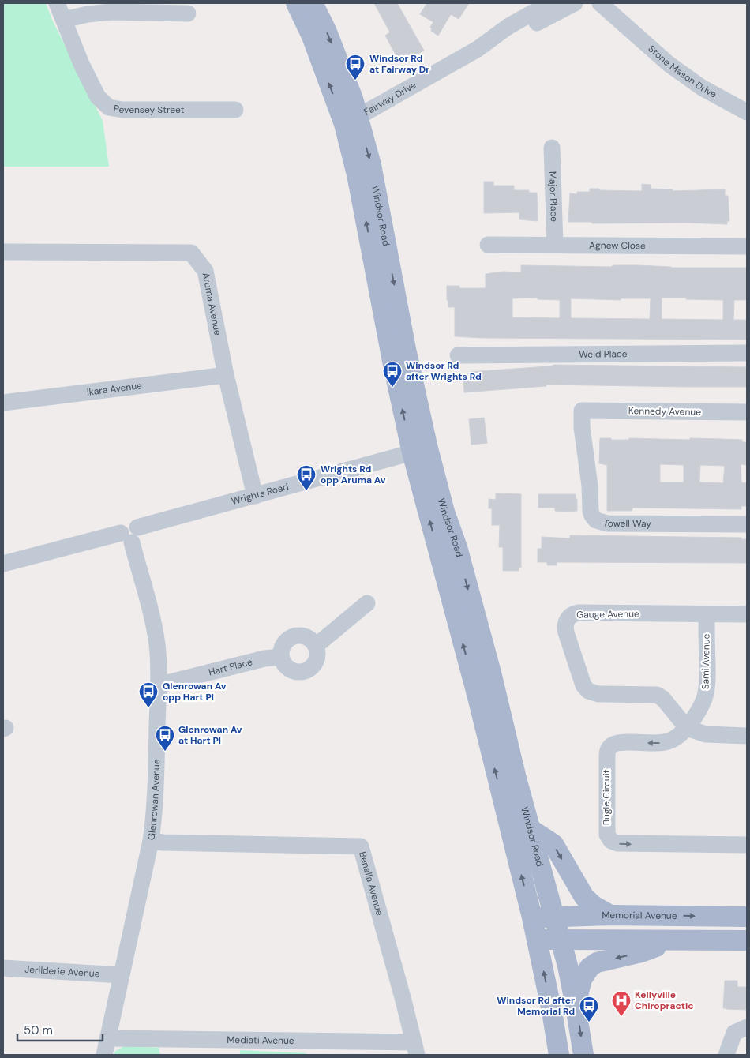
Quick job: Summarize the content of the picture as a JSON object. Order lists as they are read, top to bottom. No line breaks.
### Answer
{"streets":{"main road":["Windsor Road","Memorial Avenue"],"street":["Stone Mason Drive","Fairway Drive","Pevensey Street","Major Place","Agnew Close","Aruma Avenue","Weid Place","Ikara Avenue","Kennedy Avenue","Wrights Road","Towell Way","Gauge Avenue","Sami Avenue","Hart Place","Bugle Circuit","Glenrowan Avenue","Benalla Avenue","Jerilderie Avenue","Mediati Avenue"]},"crossings":[["Fairway Drive","Windsor Road"],["Major Place","Agnew Close"],["Windsor Road","Wrights Road"],["Windsor Road","Memorial Avenue"],["Aruma Avenue","Ikara Avenue"],["Aruma Avenue","Wrights Road"],["Kennedy Avenue","Towell Way"],["Wrights Road","Glenrowan Avenue"],["Gauge Avenue","Sami Avenue"],["Gauge Avenue","Bugle Circuit"],["Sami Avenue","Bugle Circuit"],["Hart Place","Glenrowan Avenue"],["Glenrowan Avenue","Benalla Avenue"],["Glenrowan Avenue","Jerilderie Avenue"],["Glenrowan Avenue","Mediati Avenue"],["Benalla Avenue","Mediati Avenue"]],"places":{"bus stop":["Windsor Rd at Fairway Dr","Windsor Rd after Wrights Rd","Wrights Rd opp Aruma Av","Glenrowan Av opp Hart Pl","Glenrowan Av at Hart Pl","Windsor Rd after Memorial Rd"],"hospital":["Kellyville Chiropractic"]},"scale_bar":"50 m"}
